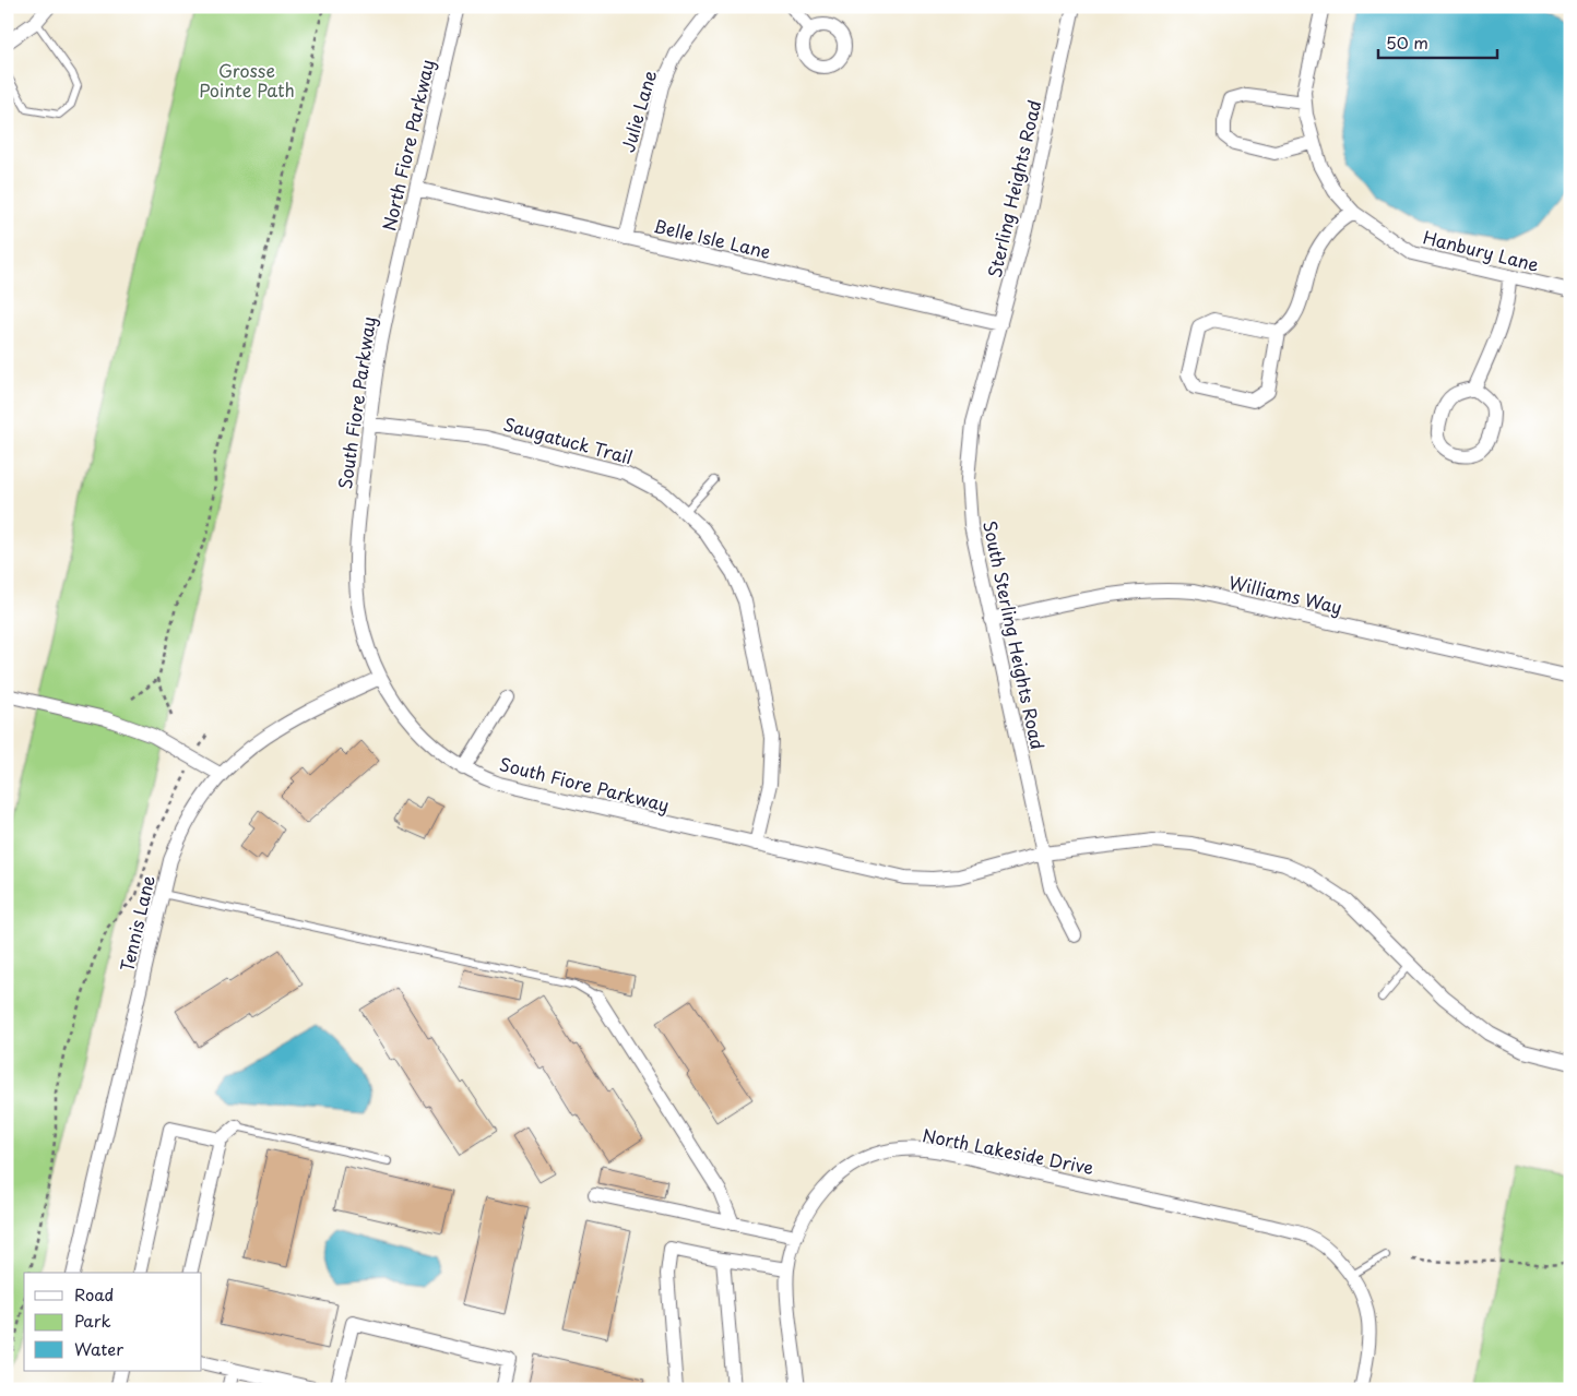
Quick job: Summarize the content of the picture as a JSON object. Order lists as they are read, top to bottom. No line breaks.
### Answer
{"streets":{"street":["Julie Lane","North Fiore Parkway","Sterling Heights Road","Belle Isle Lane","Hanbury Lane","South Fiore Parkway","Saugatuck Trail","Williams Way","South Sterling Heights Road","Tennis Lane","North Lakeside Drive"]},"crossings":[["Julie Lane","Belle Isle Lane"],["North Fiore Parkway","Belle Isle Lane"],["North Fiore Parkway","South Fiore Parkway"],["Sterling Heights Road","Belle Isle Lane"],["Sterling Heights Road","South Sterling Heights Road"],["South Fiore Parkway","Saugatuck Trail"],["South Fiore Parkway","South Sterling Heights Road"],["South Fiore Parkway","Tennis Lane"],["Williams Way","South Sterling Heights Road"]],"parks":["Grosse Pointe Path"],"legend":["Road","Park","Water"],"scale_bar":"50 m"}
